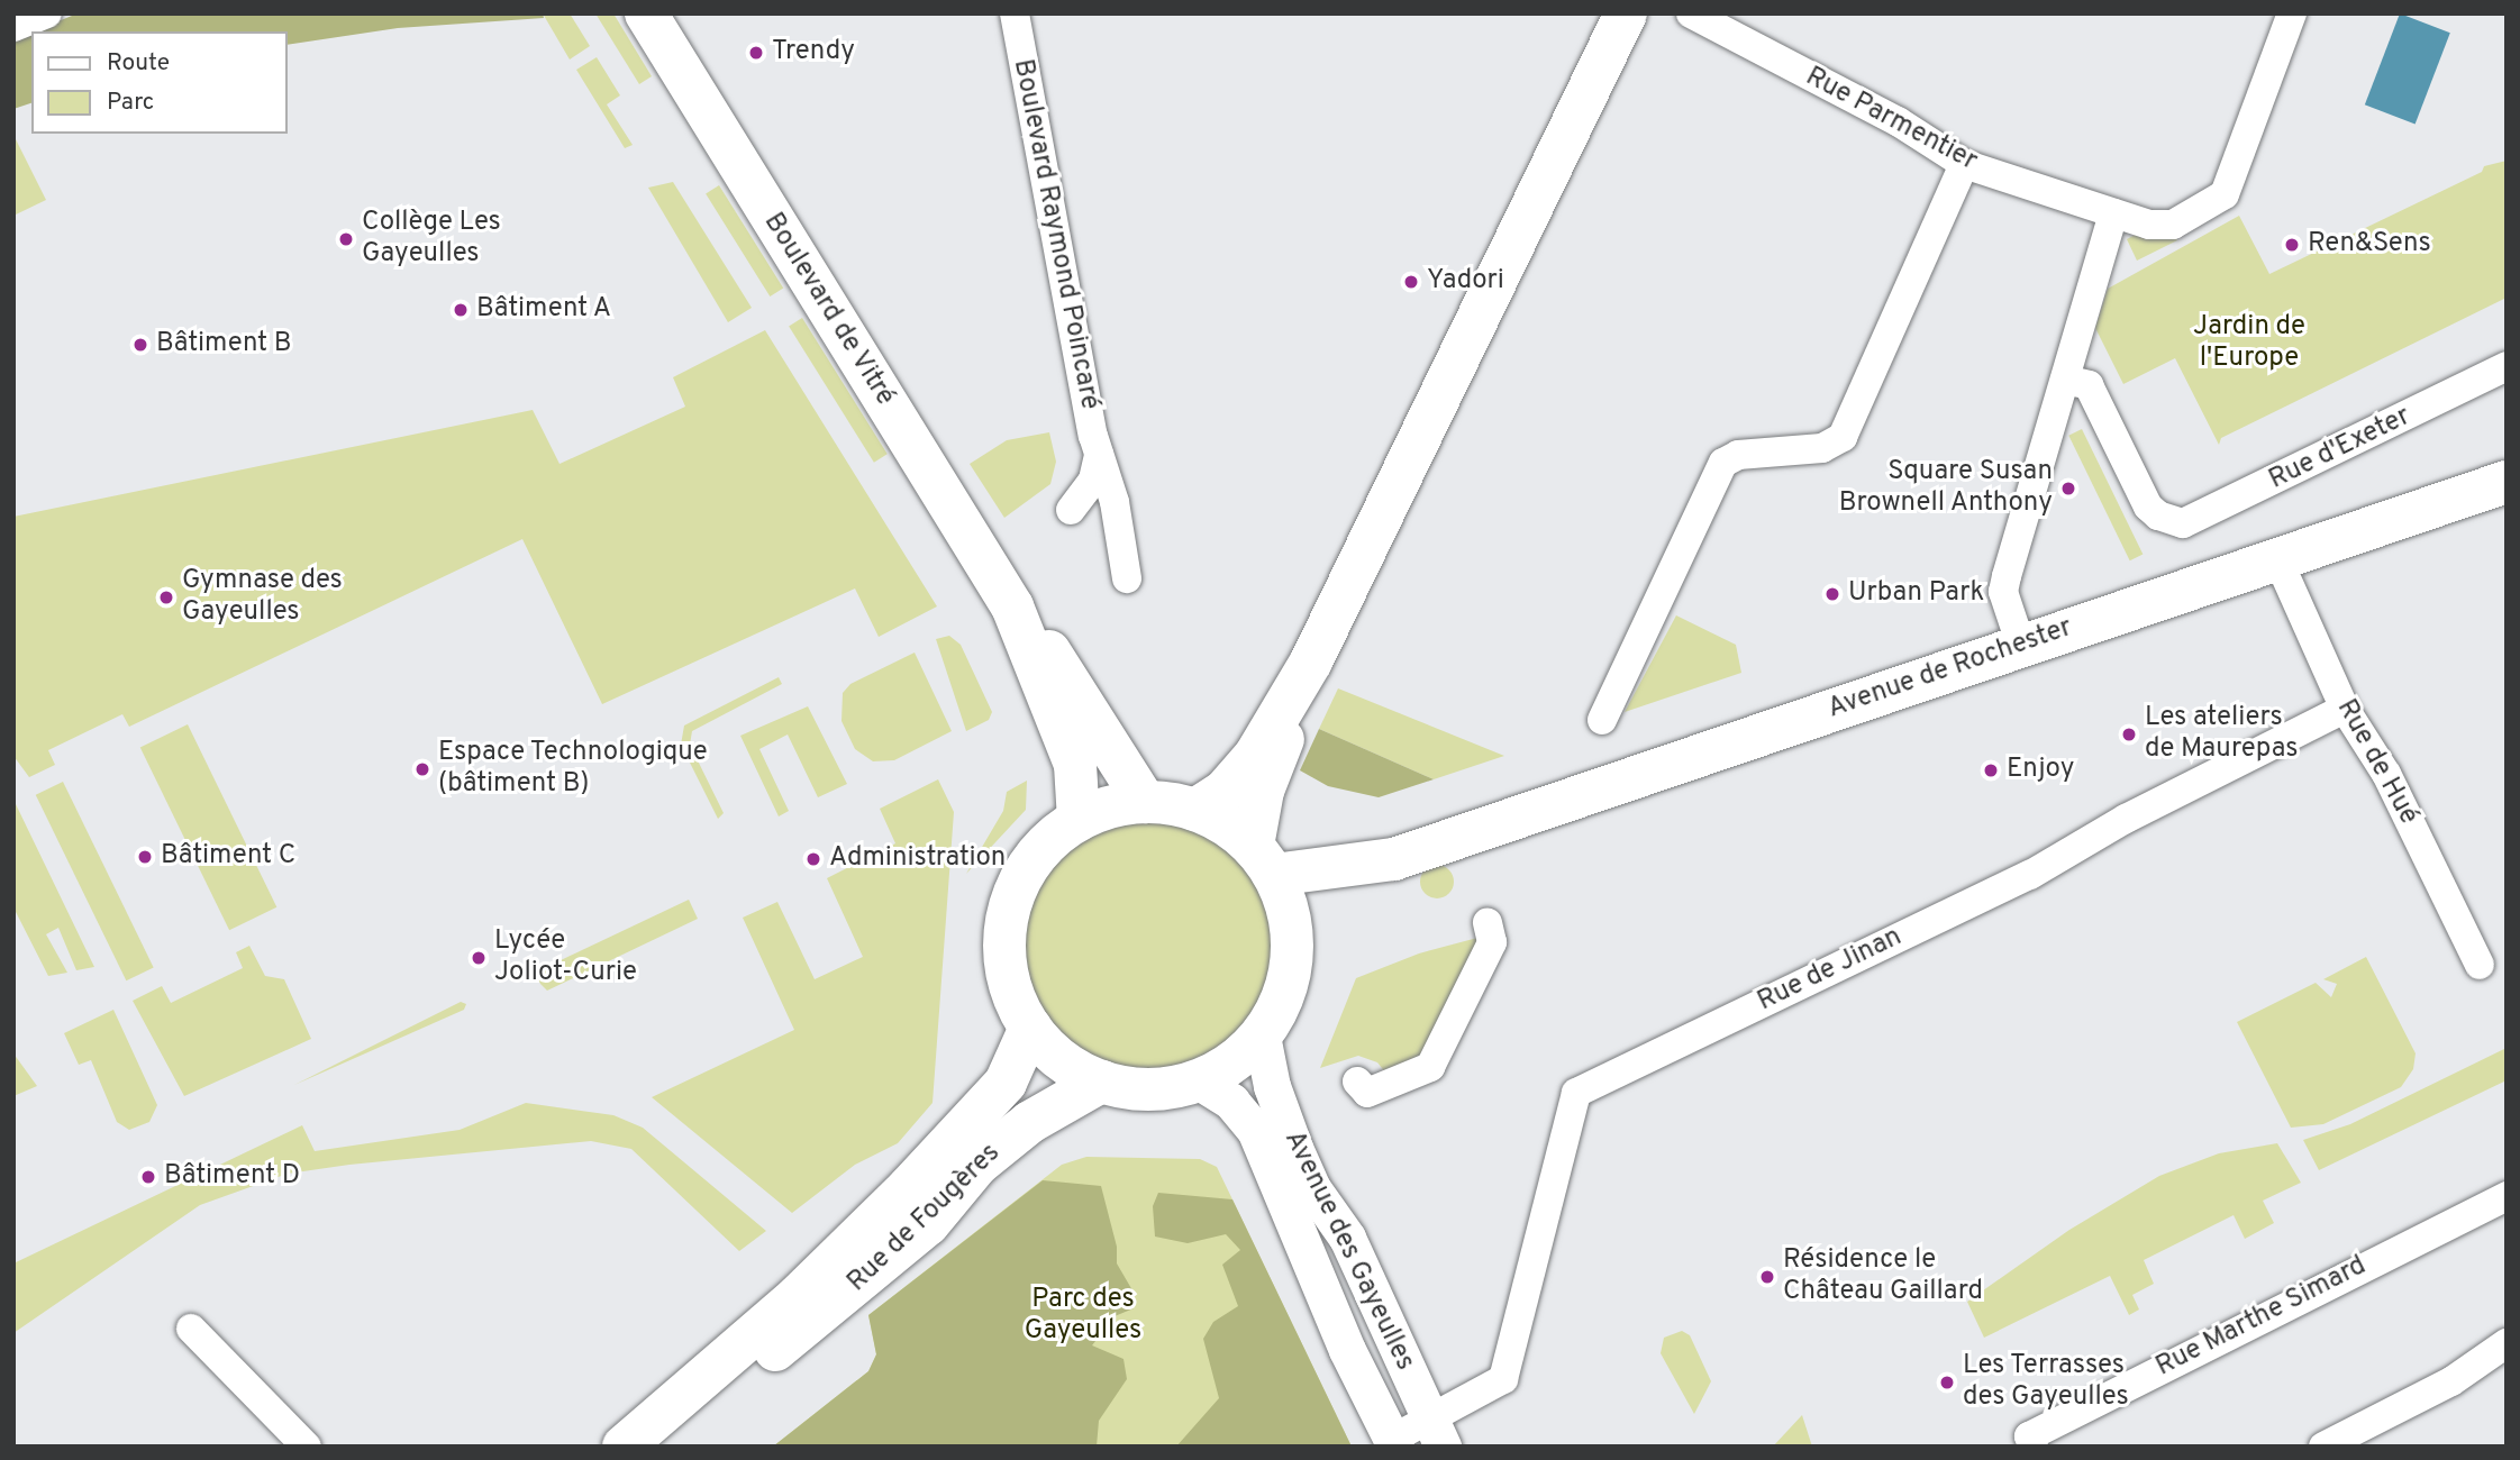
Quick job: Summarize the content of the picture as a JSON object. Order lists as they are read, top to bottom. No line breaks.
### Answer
{"streets":{"main road":["Boulevard de Vitré","Avenue de Rochester","Rue de Fougères"],"street":["Rue Parmentier","Boulevard Raymond Poincaré","Rue d'Exeter","Rue de Hué","Rue de Jinan","Avenue des Gayeulles","Rue Marthe Simard"]},"crossings":[["Avenue de Rochester","Rue de Hué"],["Rue de Hué","Rue de Jinan"],["Rue de Jinan","Avenue des Gayeulles"]],"parks":["Jardin de l'Europe","Parc des Gayeulles"],"places":["Trendy","Collège Les Gayeulles","Ren&Sens","Yadori","Bâtiment A","Bâtiment B","Square Susan Brownell Anthony","Urban Park","Gymnase des Gayeulles","Les ateliers de Maurepas","Espace Technologique (bâtiment B)","Enjoy","Bâtiment C","Administration","Lycée Joliot-Curie","Bâtiment D","Résidence le Château Gaillard","Les Terrasses des Gayeulles"],"legend":["Route","Parc"]}
